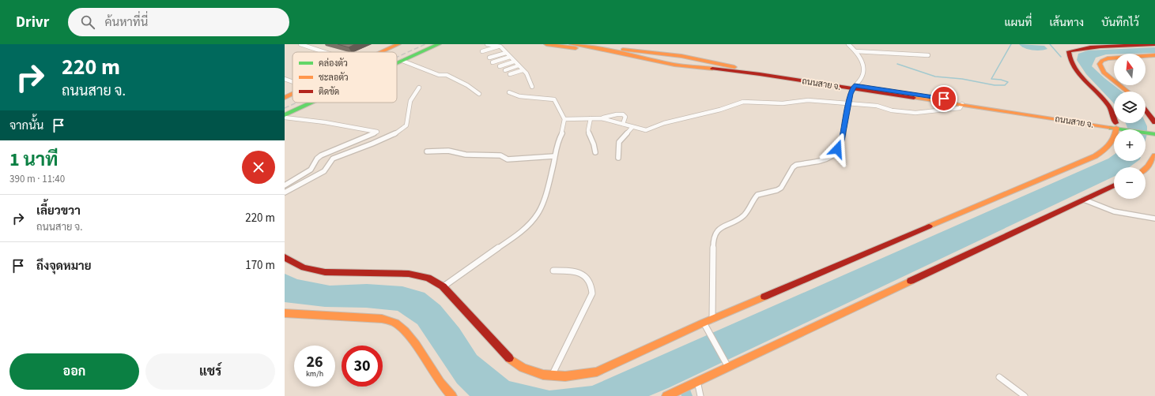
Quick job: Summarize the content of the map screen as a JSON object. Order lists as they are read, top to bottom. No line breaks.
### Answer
{"streets":{"street":["ถนนสาย จ."]},"legend":["คล่องตัว","ชะลอตัว","ติดขัด"],"north":"top","page":{"header":"Drivr","search":"ค้นหาที่นี่","nav":["แผนที่","เส้นทาง","บันทึกไว้"],"turn":["220 m","ถนนสาย จ."],"map_buttons":["+","−"],"then":"จากนั้น","heading":["1 นาที","390 m · 11:40"],"list":[{"name":"เลี้ยวขวา","note":"ถนนสาย จ.","value":"220 m"},{"name":"ถึงจุดหมาย","value":"170 m"}],"speed":"26 km/h","limit":"30","buttons":["ออก","แชร์"]}}
